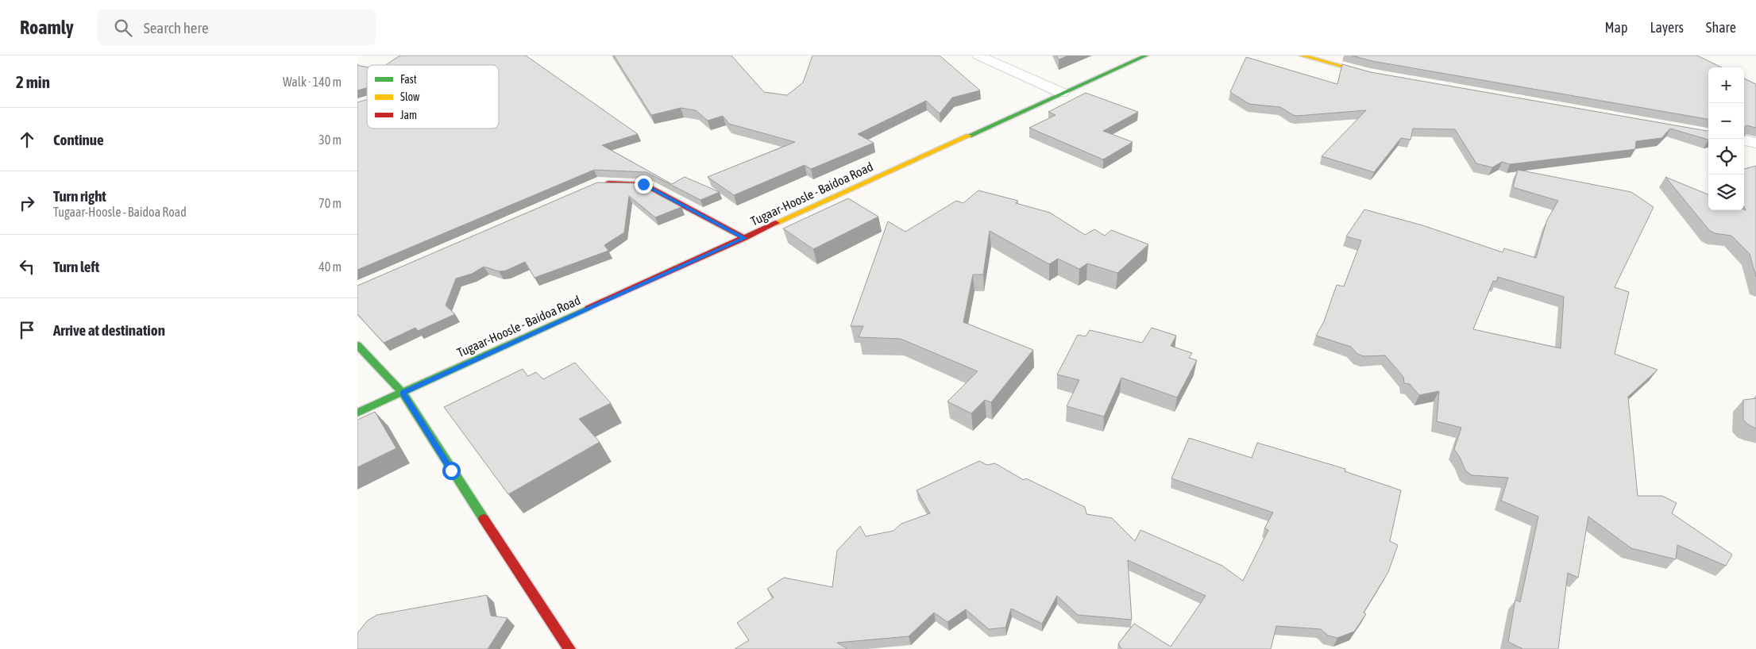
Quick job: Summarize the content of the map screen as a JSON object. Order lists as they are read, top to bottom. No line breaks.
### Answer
{"streets":{"main road":["Tugaar-Hoosle - Baidoa Road"]},"legend":["Fast","Slow","Jam"],"page":{"header":"Roamly","search":"Search here","nav":["Map","Layers","Share"],"heading":["2 min","Walk · 140 m"],"map_buttons":["+","−"],"list":[["Continue","30 m"],["Turn right","Tugaar-Hoosle - Baidoa Road","70 m"],["Turn left","40 m"],"Arrive at destination"]}}
